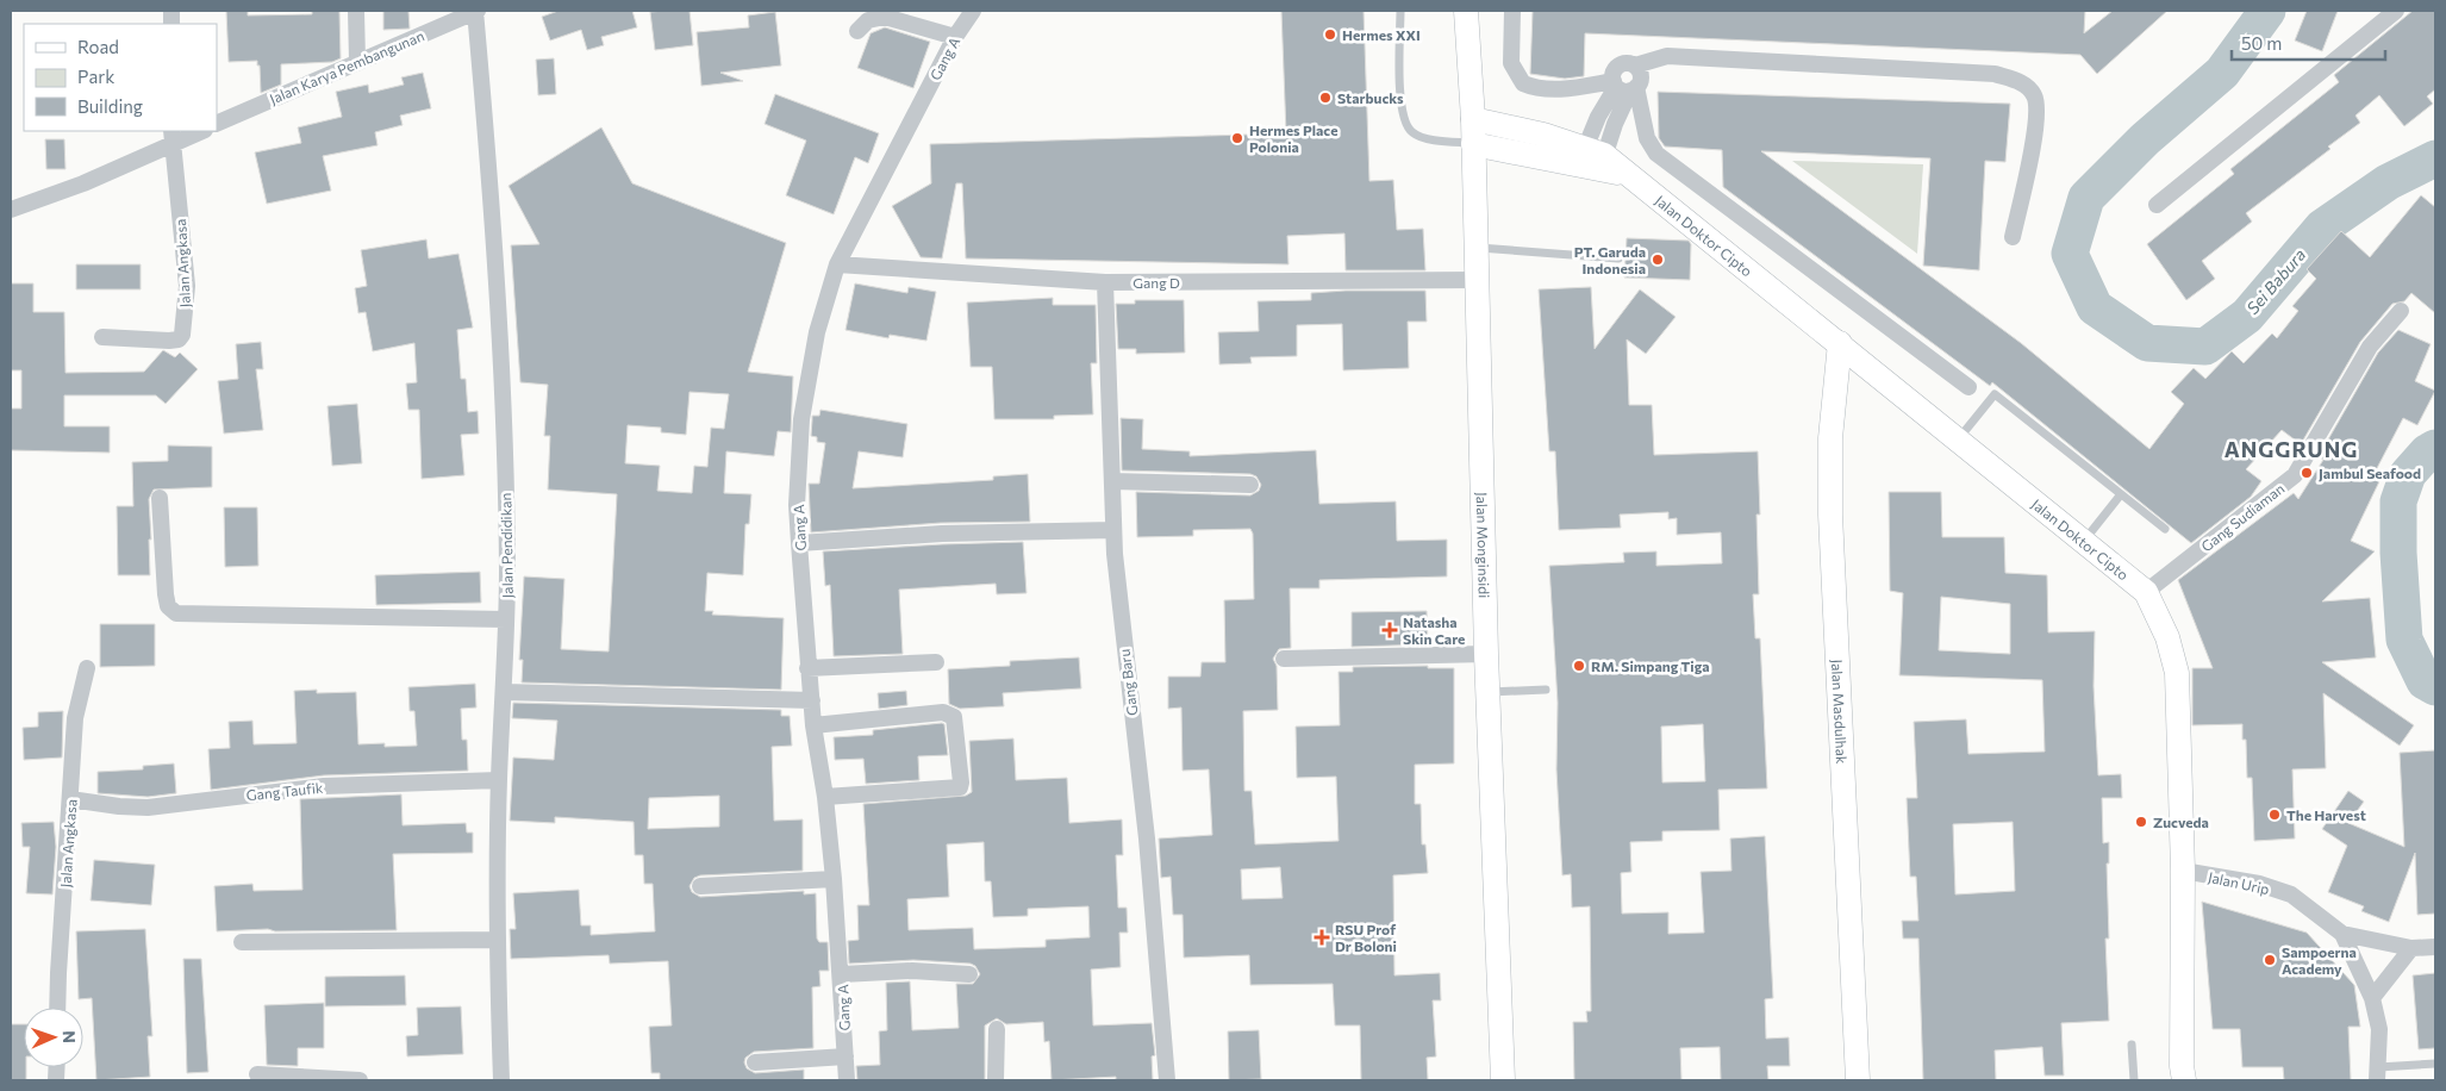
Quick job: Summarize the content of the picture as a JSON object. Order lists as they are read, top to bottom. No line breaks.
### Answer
{"streets":{"street":["Gang A","Jalan Karya Pembangunan","Jalan Doktor Cipto","Jalan Angkasa","Gang D","Gang Sudiaman","Jalan Pendidikan","Jalan Monginsidi","Gang Baru","Jalan Masdulhak","Gang Taufik","Jalan Urip"]},"crossings":[["Gang A","Gang D"],["Jalan Karya Pembangunan","Jalan Pendidikan"],["Jalan Doktor Cipto","Gang Sudiaman"],["Jalan Doktor Cipto","Jalan Monginsidi"],["Jalan Doktor Cipto","Jalan Masdulhak"],["Jalan Doktor Cipto","Jalan Urip"],["Jalan Angkasa","Gang Taufik"],["Gang D","Jalan Monginsidi"],["Gang D","Gang Baru"],["Jalan Pendidikan","Gang Taufik"]],"districts":["ANGGRUNG"],"water":["Sei Babura"],"places":{"other":["Hermes XXI","Starbucks","Hermes Place Polonia","PT. Garuda Indonesia","Jambul Seafood","RM. Simpang Tiga","The Harvest","Zucveda","Sampoerna Academy"],"health":["Natasha Skin Care","RSU Prof Dr Boloni"]},"legend":["Road","Park","Building"],"scale_bar":"50 m","north":"right"}
